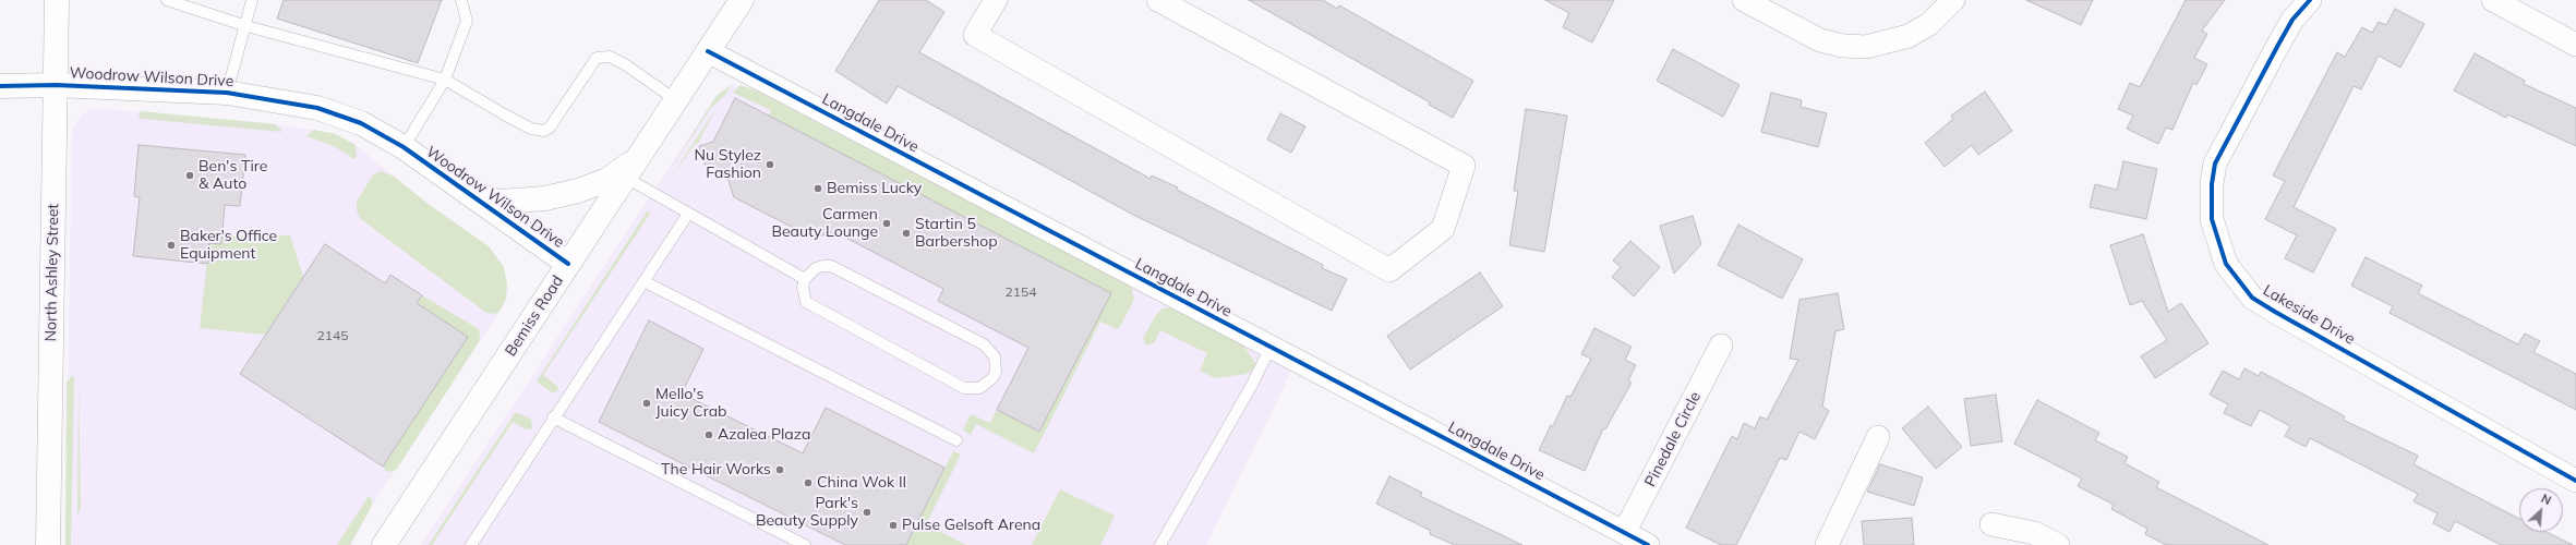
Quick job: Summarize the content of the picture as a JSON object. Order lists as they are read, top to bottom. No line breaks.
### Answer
{"streets":{"main road":["Woodrow Wilson Drive","North Ashley Street","Bemiss Road"],"street":["Langdale Drive","Lakeside Drive","Pinedale Circle"]},"crossings":[["Woodrow Wilson Drive","North Ashley Street"],["Woodrow Wilson Drive","Bemiss Road"],["Langdale Drive","Bemiss Road"],["Langdale Drive","Pinedale Circle"]],"places":["Nu Stylez Fashion","Ben's Tire & Auto","Bemiss Lucky","Carmen Beauty Lounge","Startin 5 Barbershop","Baker's Office Equipment","Mello's Juicy Crab","Azalea Plaza","The Hair Works","China Wok II","Park's Beauty Supply","Pulse Gelsoft Arena"],"house_numbers":["2154","2145"],"north":"top right"}
